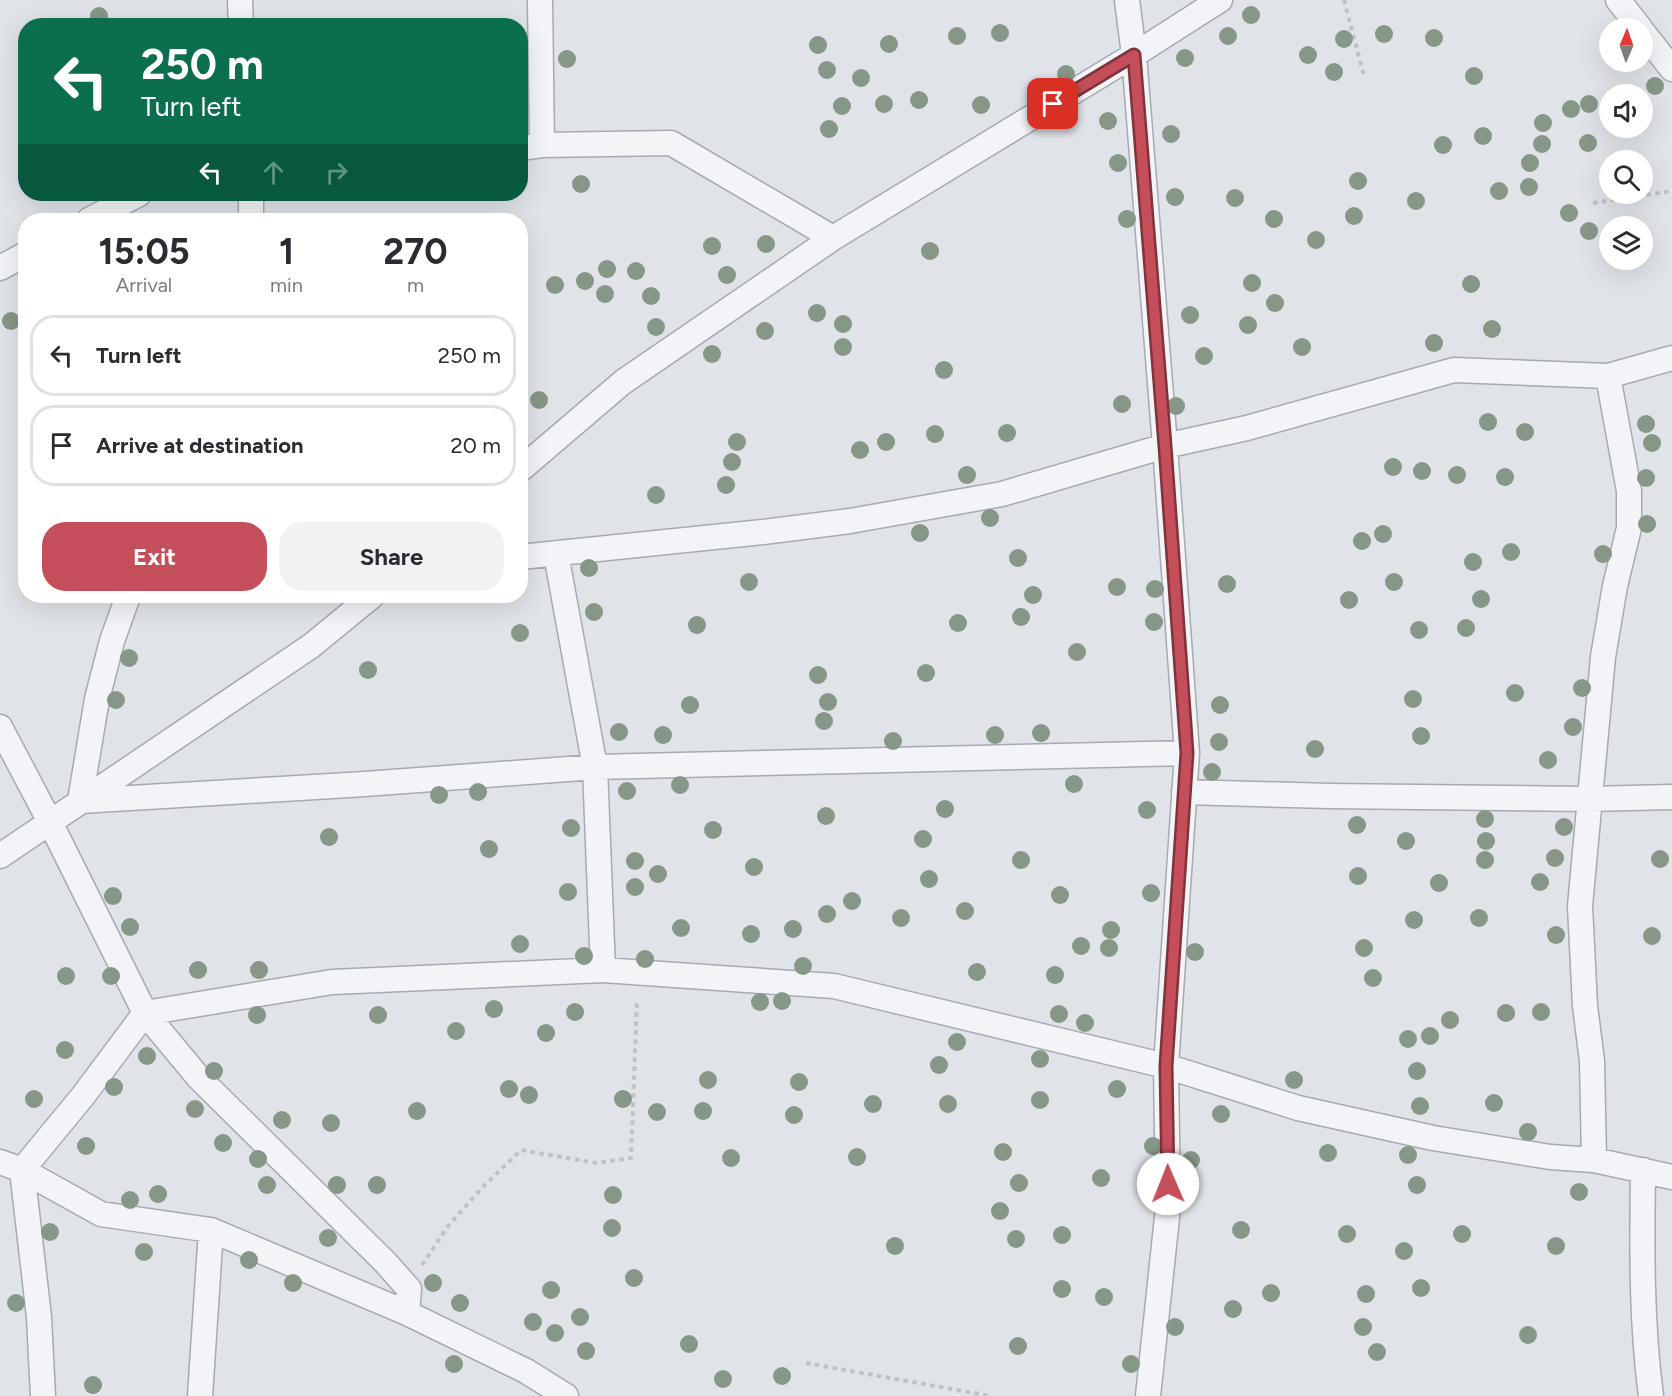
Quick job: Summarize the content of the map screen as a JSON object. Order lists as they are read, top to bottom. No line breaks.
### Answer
{"north":"top","page":{"turn":["250 m","Turn left"],"eta":["15:05","Arrival","1","min","270","m"],"list":[{"name":"Turn left","value":"250 m"},{"name":"Arrive at destination","value":"20 m"}],"buttons":["Exit","Share"]}}
